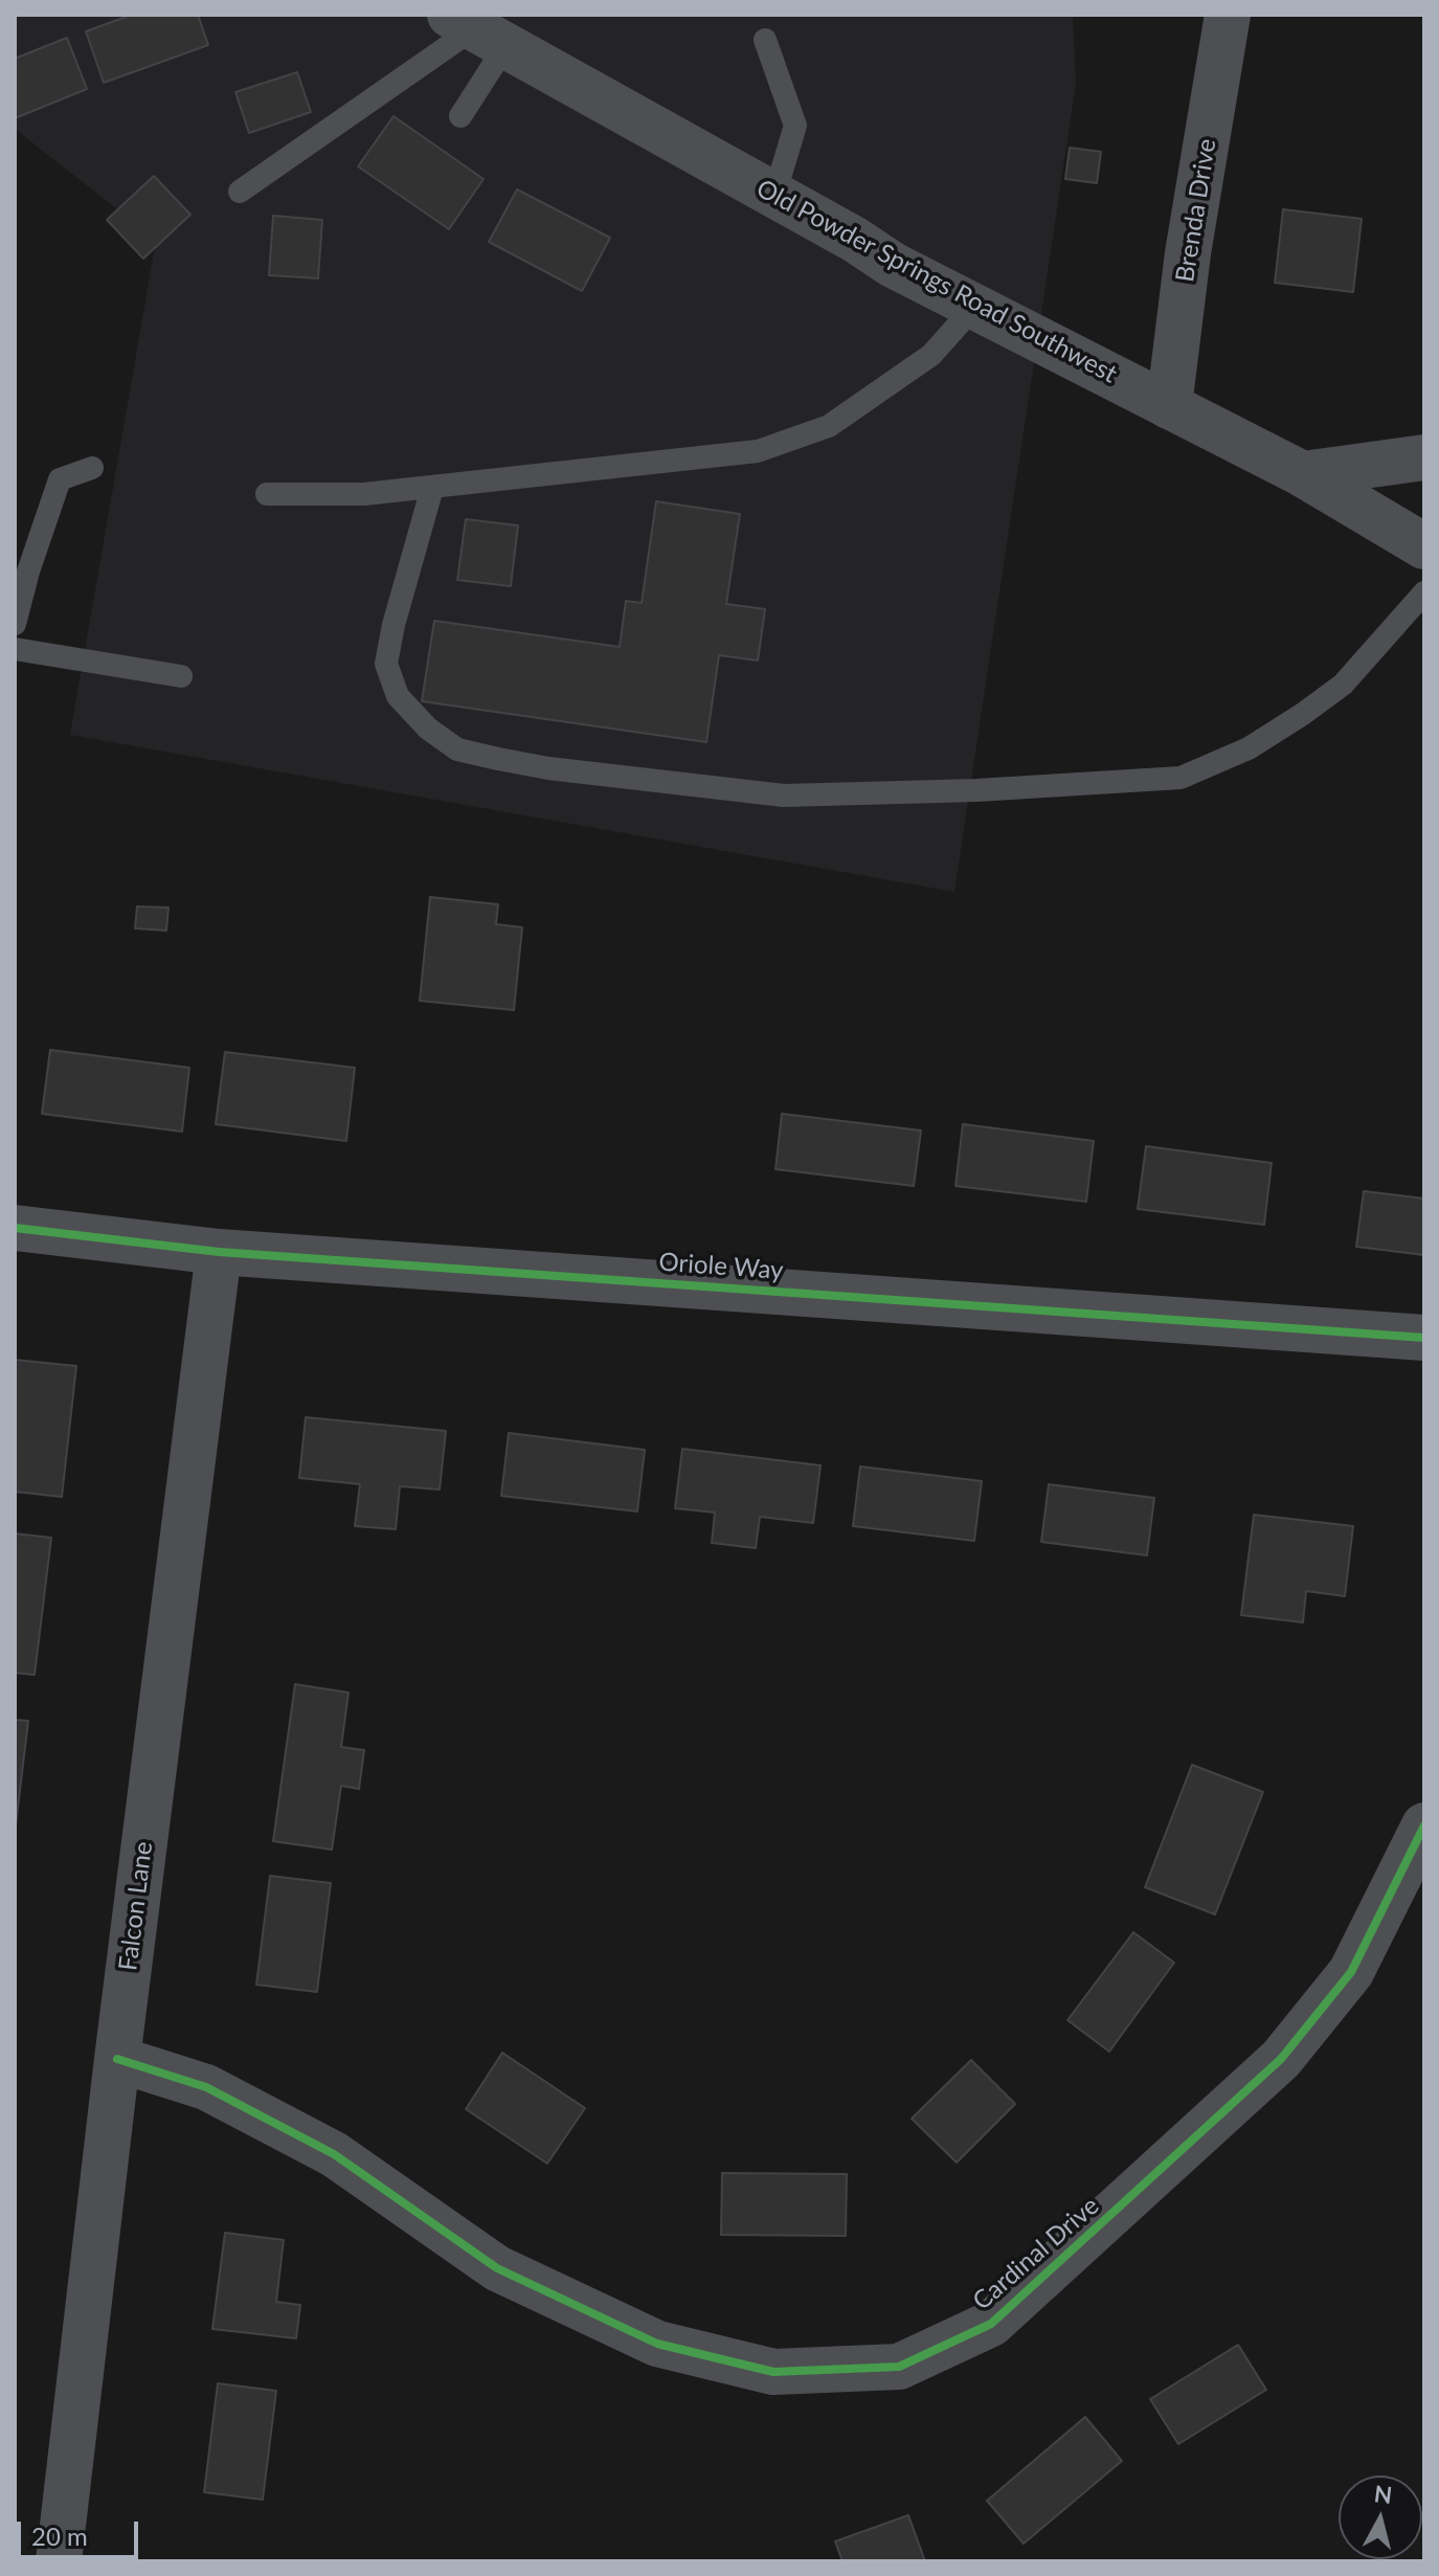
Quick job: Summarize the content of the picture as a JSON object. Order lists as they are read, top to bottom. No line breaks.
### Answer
{"streets":{"street":["Brenda Drive","Old Powder Springs Road Southwest","Oriole Way","Falcon Lane","Cardinal Drive"]},"crossings":[["Brenda Drive","Old Powder Springs Road Southwest"],["Oriole Way","Falcon Lane"],["Falcon Lane","Cardinal Drive"]],"scale_bar":"20 m","north":"top"}
